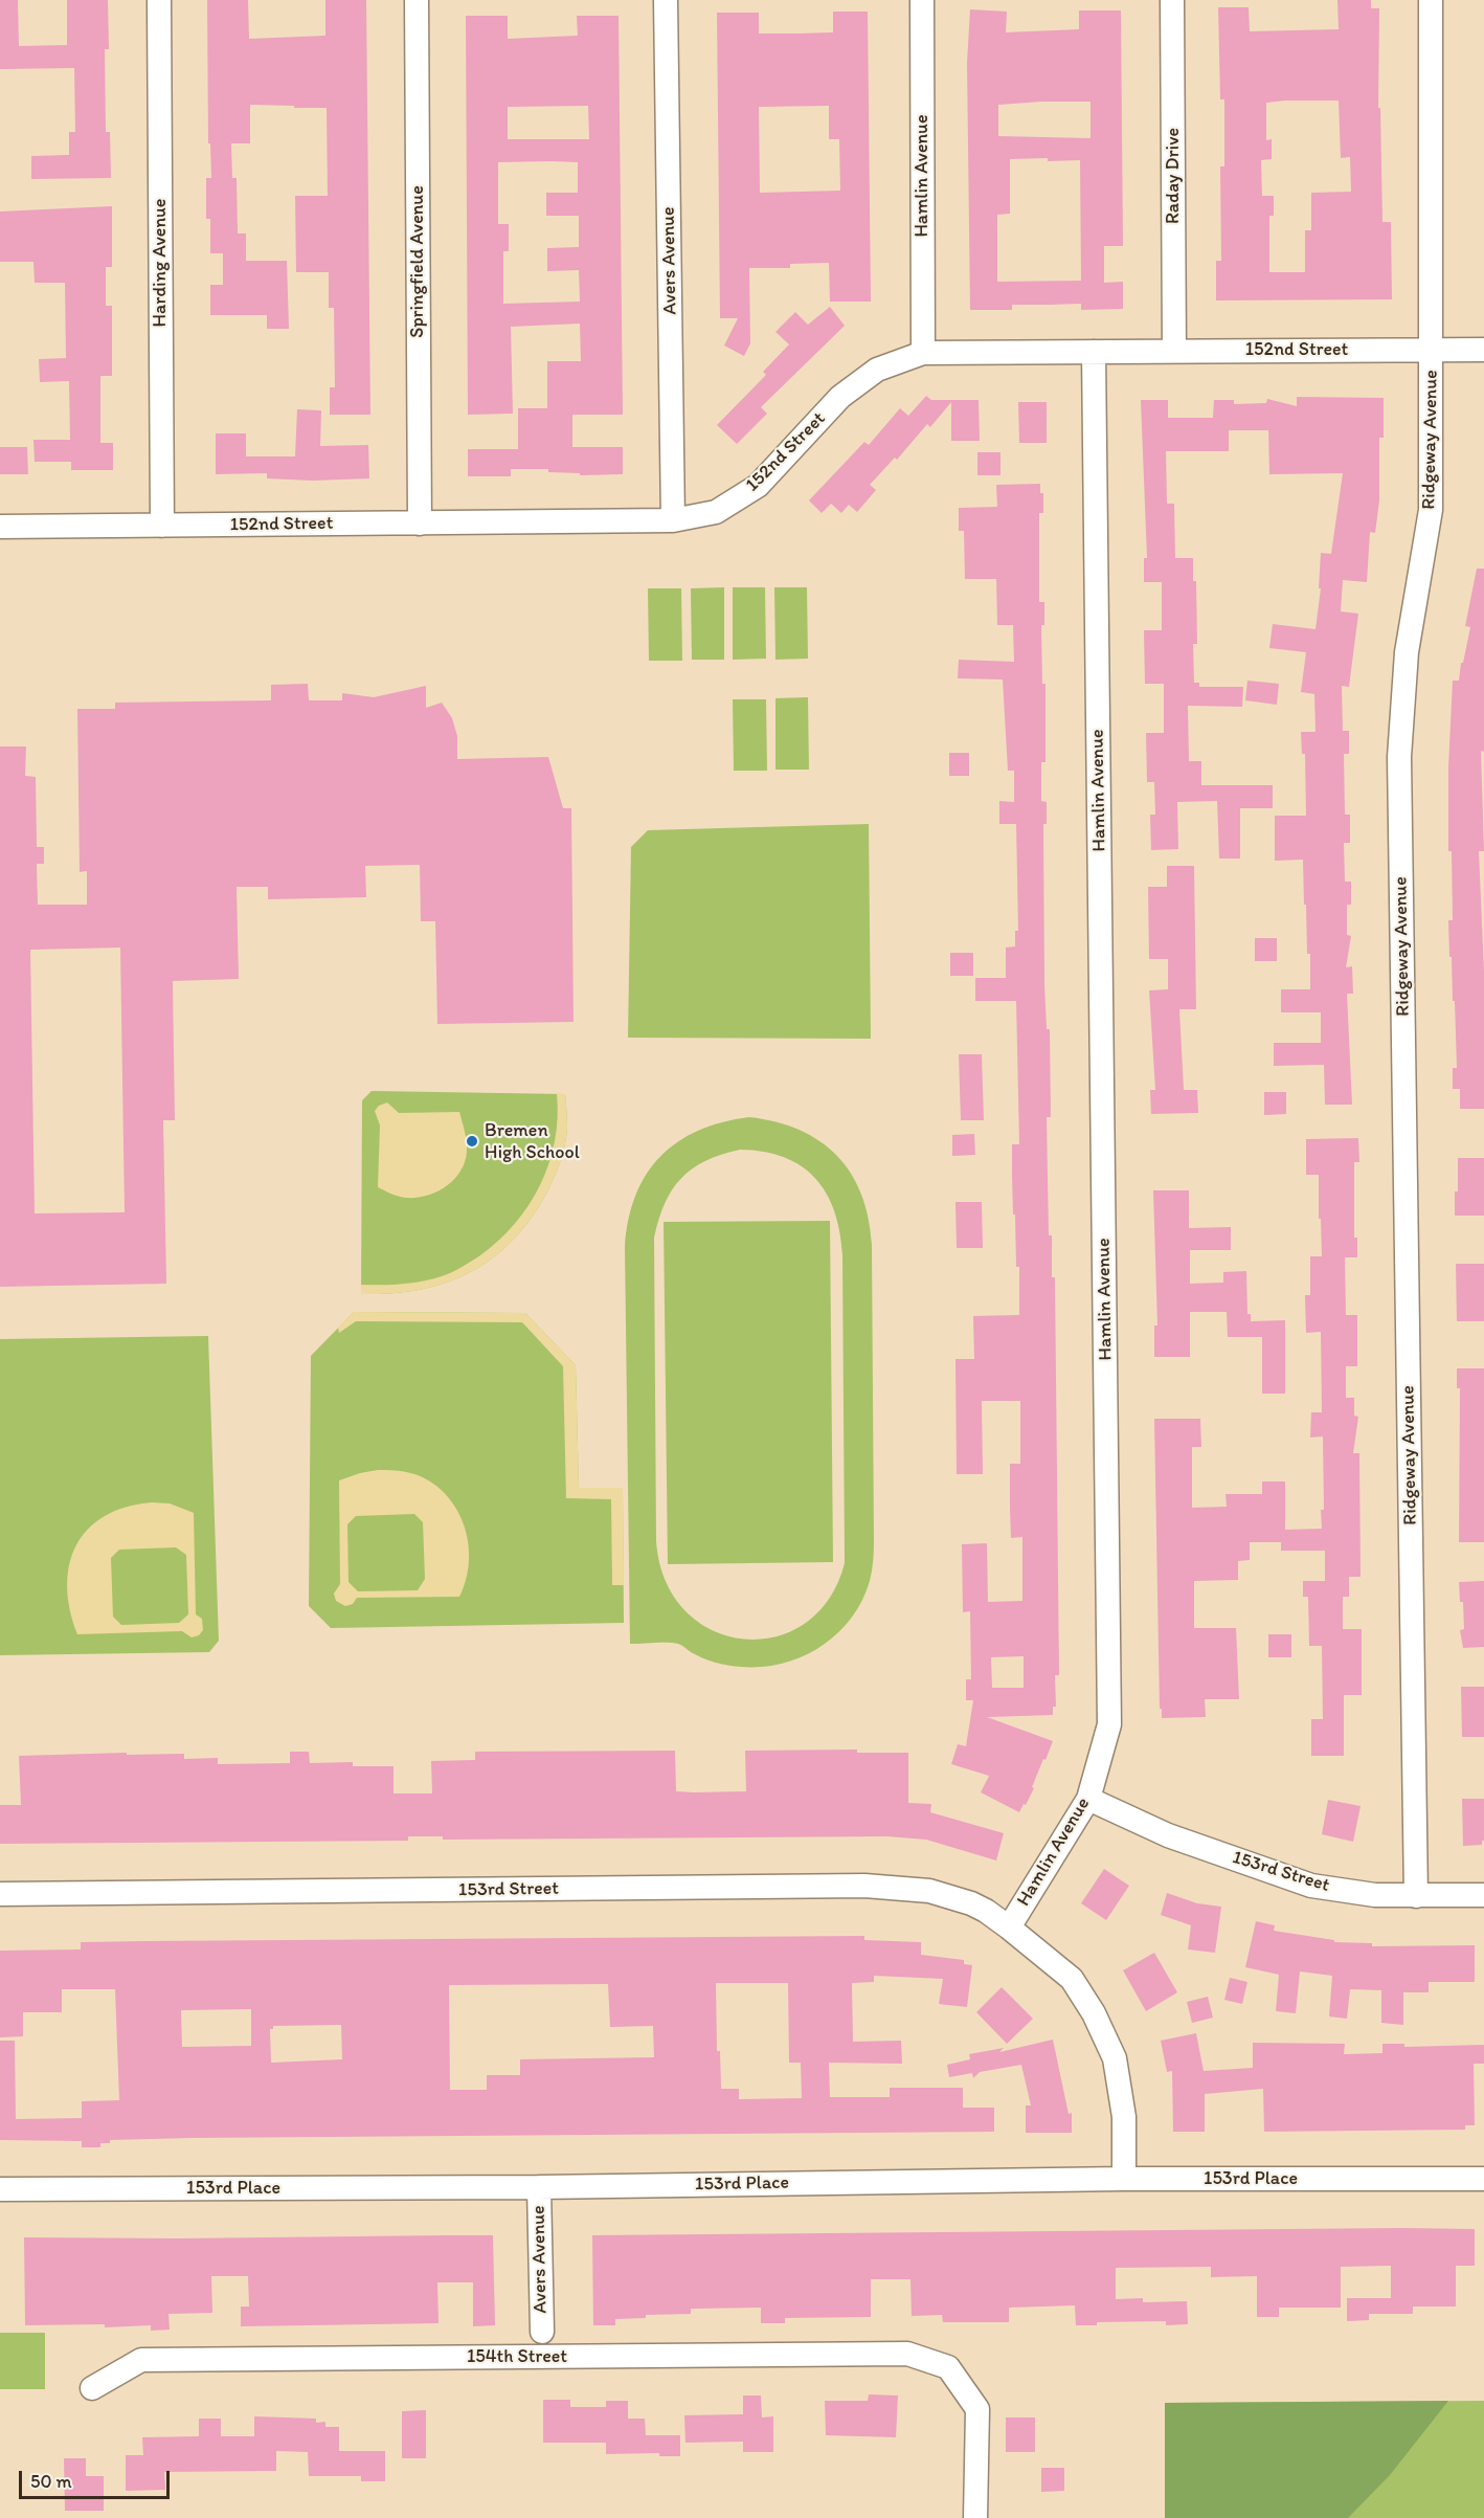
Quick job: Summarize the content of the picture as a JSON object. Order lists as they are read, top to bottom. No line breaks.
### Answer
{"streets":{"street":["Hamlin Avenue","Raday Drive","Avers Avenue","Springfield Avenue","Harding Avenue","152nd Street","Ridgeway Avenue","153rd Street","153rd Place","154th Street"]},"crossings":[["Hamlin Avenue","152nd Street"],["Hamlin Avenue","153rd Street"],["Hamlin Avenue","153rd Place"],["Raday Drive","152nd Street"],["Avers Avenue","152nd Street"],["Avers Avenue","153rd Place"],["Springfield Avenue","152nd Street"],["Harding Avenue","152nd Street"],["152nd Street","Ridgeway Avenue"],["Ridgeway Avenue","153rd Street"]],"places":["Bremen High School"],"scale_bar":"50 m"}
